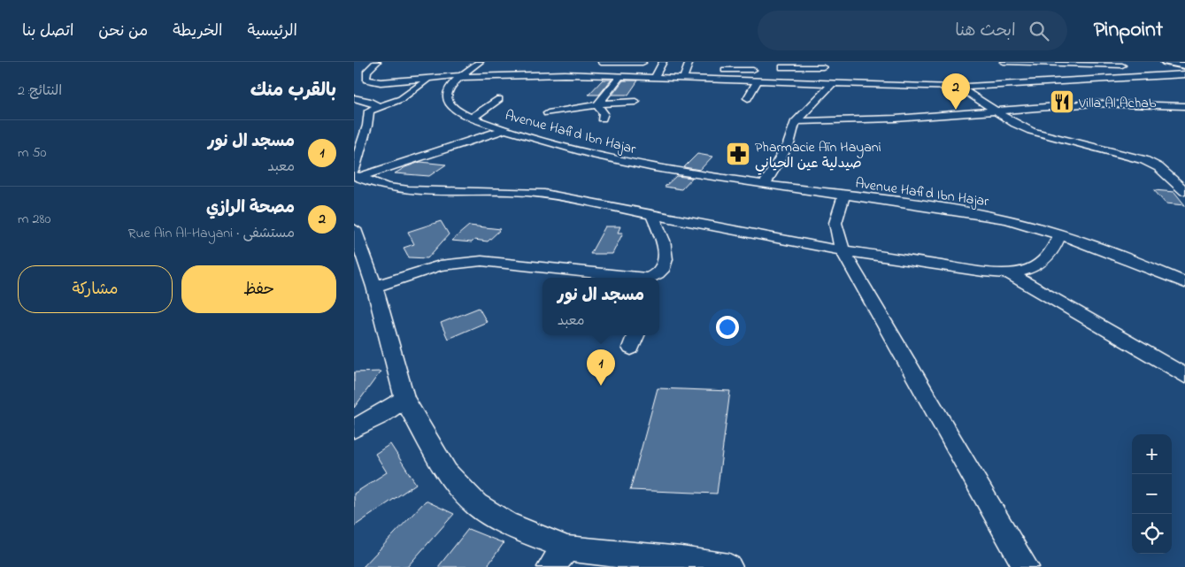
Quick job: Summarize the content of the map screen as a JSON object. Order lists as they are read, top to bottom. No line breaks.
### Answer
{"streets":{"street":["Avenue Hafid Ibn Hajar"]},"places":{"restaurant":["Villa Al Achab"],"pharmacy":["Pharmacie Aïn Hayani صيدلية عين الحياني"]},"page":{"header":"Pinpoint","search":"ابحث هنا","nav":["الرئيسية","الخريطة","من نحن","اتصل بنا"],"heading":["بالقرب منك","النتائج: 2"],"pins":["2","1"],"list":[{"mark":"1","name":"مسجد ال نور","note":"معبد","value":"50 m"},{"mark":"2","name":"مصحة الرازي","note":"مستشفى · Rue Ain Al-Hayani","value":"280 m"}],"buttons":["حفظ","مشاركة"],"popup":["مسجد ال نور","معبد"],"map_buttons":["+","−"]}}
